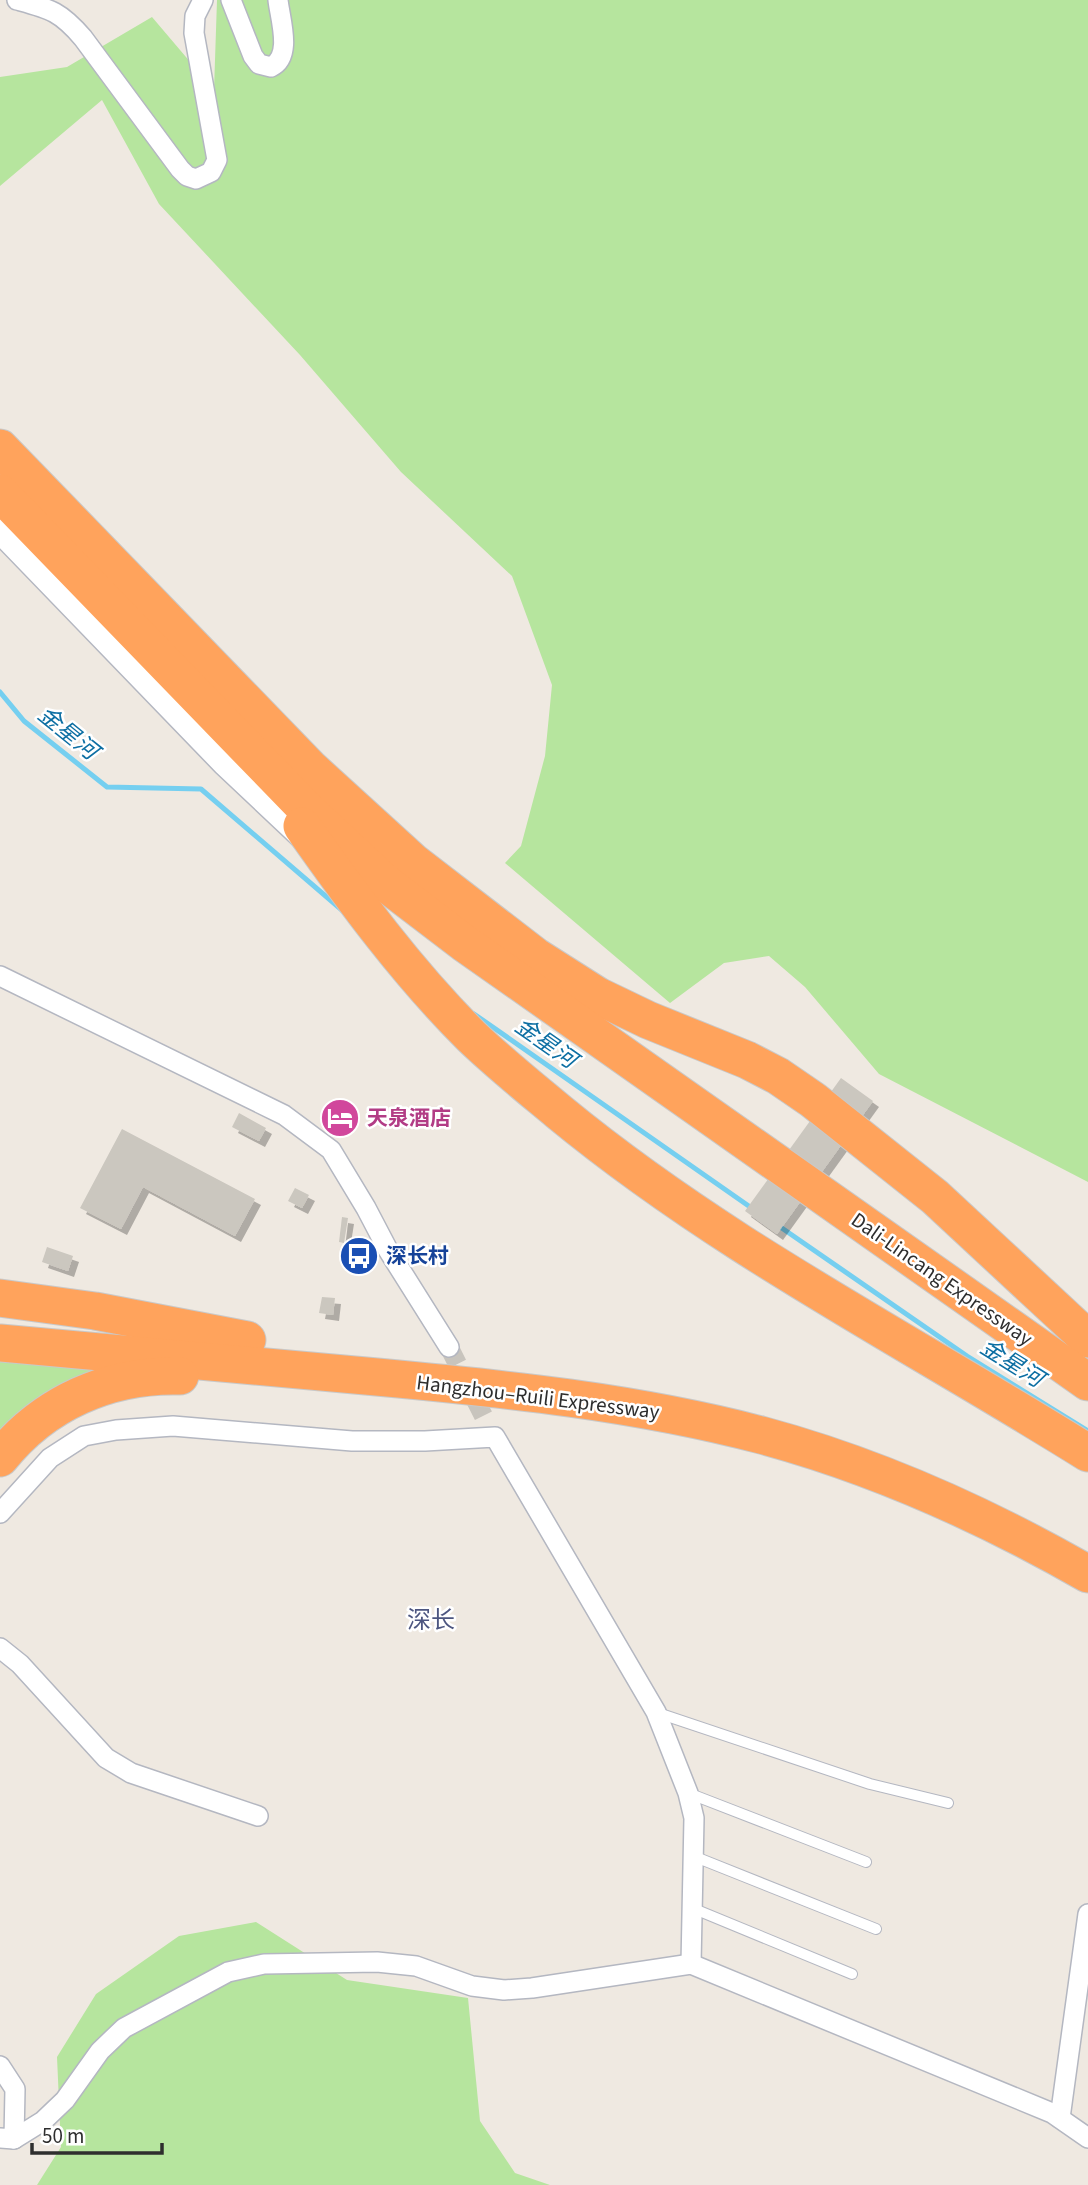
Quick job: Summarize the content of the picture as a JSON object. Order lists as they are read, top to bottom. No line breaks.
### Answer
{"streets":{"highway":["Dali-Lincang Expressway","Hangzhou–Ruili Expressway"]},"districts":["深长"],"water":["金星河"],"places":{"hotel":["天泉酒店"],"bus stop":["深长村"]},"scale_bar":"50 m"}
